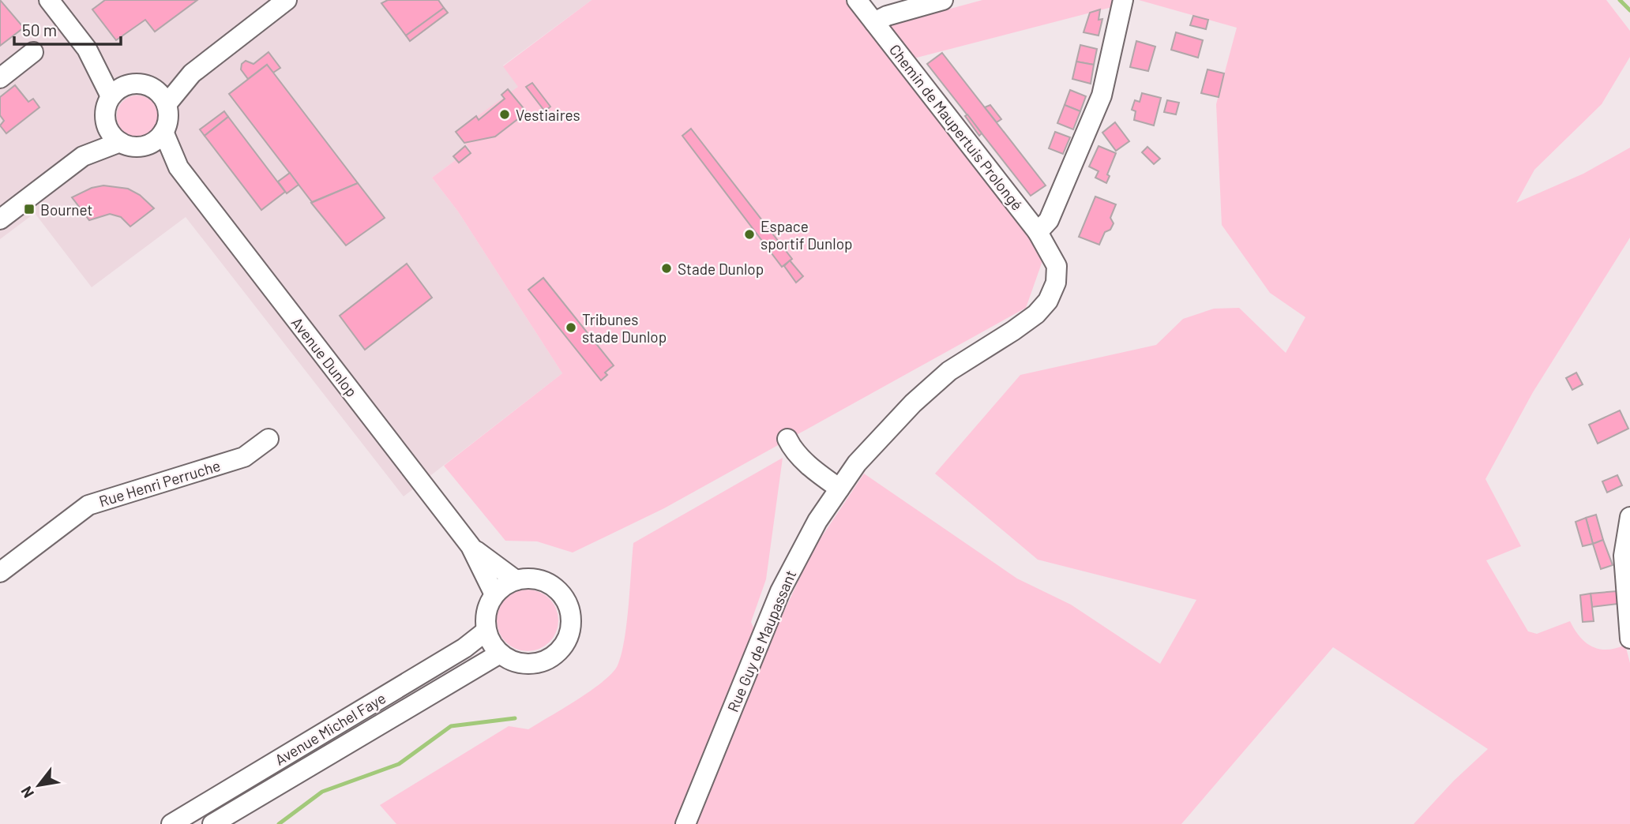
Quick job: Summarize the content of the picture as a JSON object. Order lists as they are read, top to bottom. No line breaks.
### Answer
{"streets":{"street":["Chemin de Maupertuis Prolongé","Avenue Dunlop","Rue Henri Perruche","Rue Guy de Maupassant","Avenue Michel Faye"]},"crossings":[["Chemin de Maupertuis Prolongé","Rue Guy de Maupassant"],["Avenue Dunlop","Avenue Michel Faye"]],"places":{"other":["Vestiaires","Espace sportif Dunlop","Stade Dunlop","Tribunes stade Dunlop"],"transit":["Bournet"]},"scale_bar":"50 m","north":"bottom left"}
